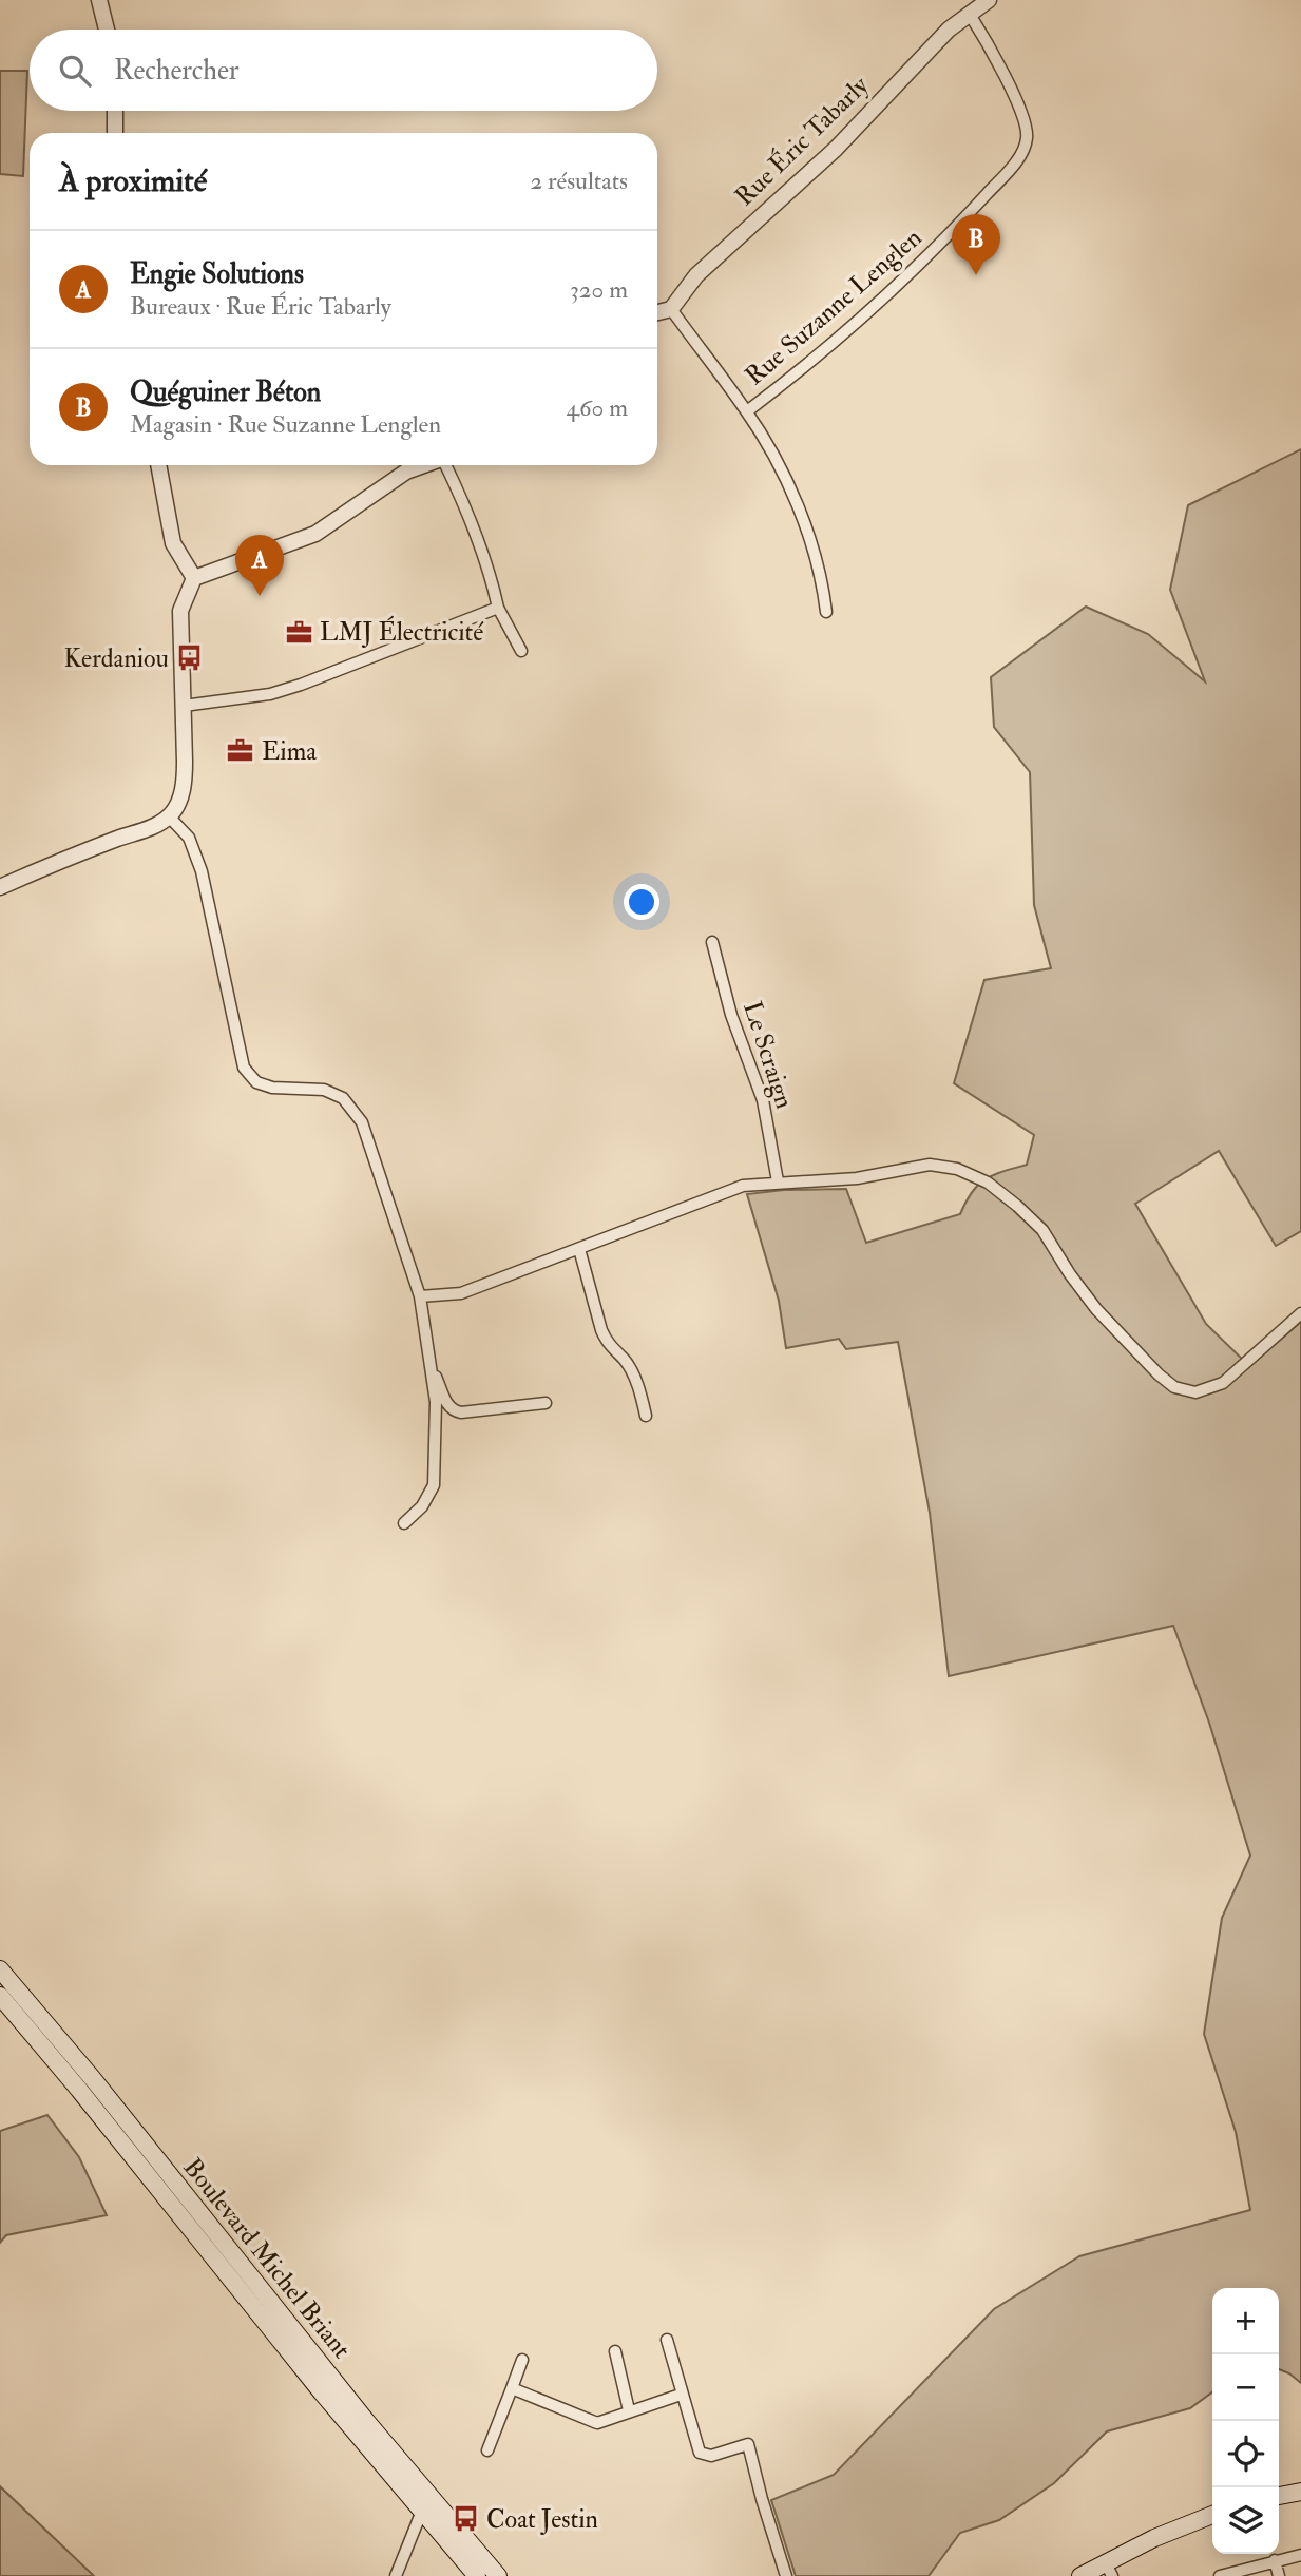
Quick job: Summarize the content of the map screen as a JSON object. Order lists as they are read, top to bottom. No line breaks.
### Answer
{"streets":{"main road":["Boulevard Michel Briant"],"street":["Rue Éric Tabarly","Rue Suzanne Lenglen","Le Scraign"]},"crossings":[["Rue Éric Tabarly","Rue Suzanne Lenglen"]],"places":{"office":["LMJ Électricité","Eima"],"bus stop":["Kerdaniou","Coat Jestin"]},"page":{"search":"Rechercher","heading":["À proximité","2 résultats"],"pins":["B","A"],"list":[{"mark":"A","name":"Engie Solutions","note":"Bureaux · Rue Éric Tabarly","value":"320 m"},{"mark":"B","name":"Quéguiner Béton","note":"Magasin · Rue Suzanne Lenglen","value":"460 m"}],"map_buttons":["+","−"]}}
